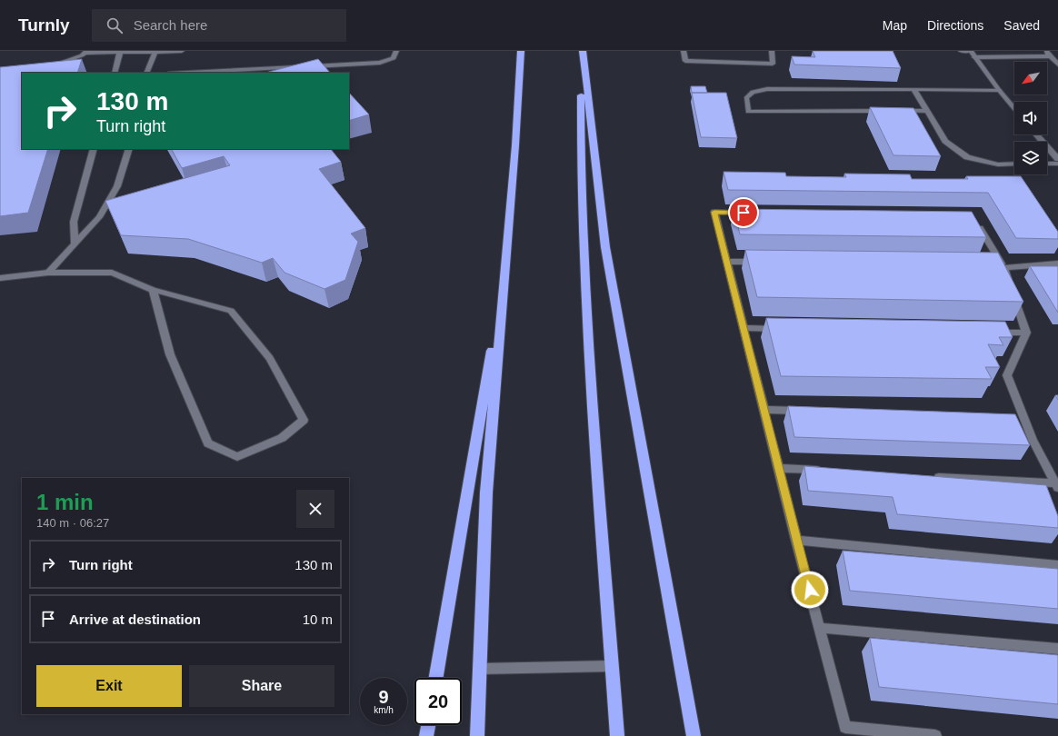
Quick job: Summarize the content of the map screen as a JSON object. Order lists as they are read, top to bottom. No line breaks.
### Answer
{"north":"bottom left","page":{"header":"Turnly","search":"Search here","nav":["Map","Directions","Saved"],"turn":["130 m","Turn right"],"heading":["1 min","140 m · 06:27"],"list":[{"name":"Turn right","value":"130 m"},{"name":"Arrive at destination","value":"10 m"}],"buttons":["Exit","Share"],"speed":"9 km/h","limit":"20"}}
